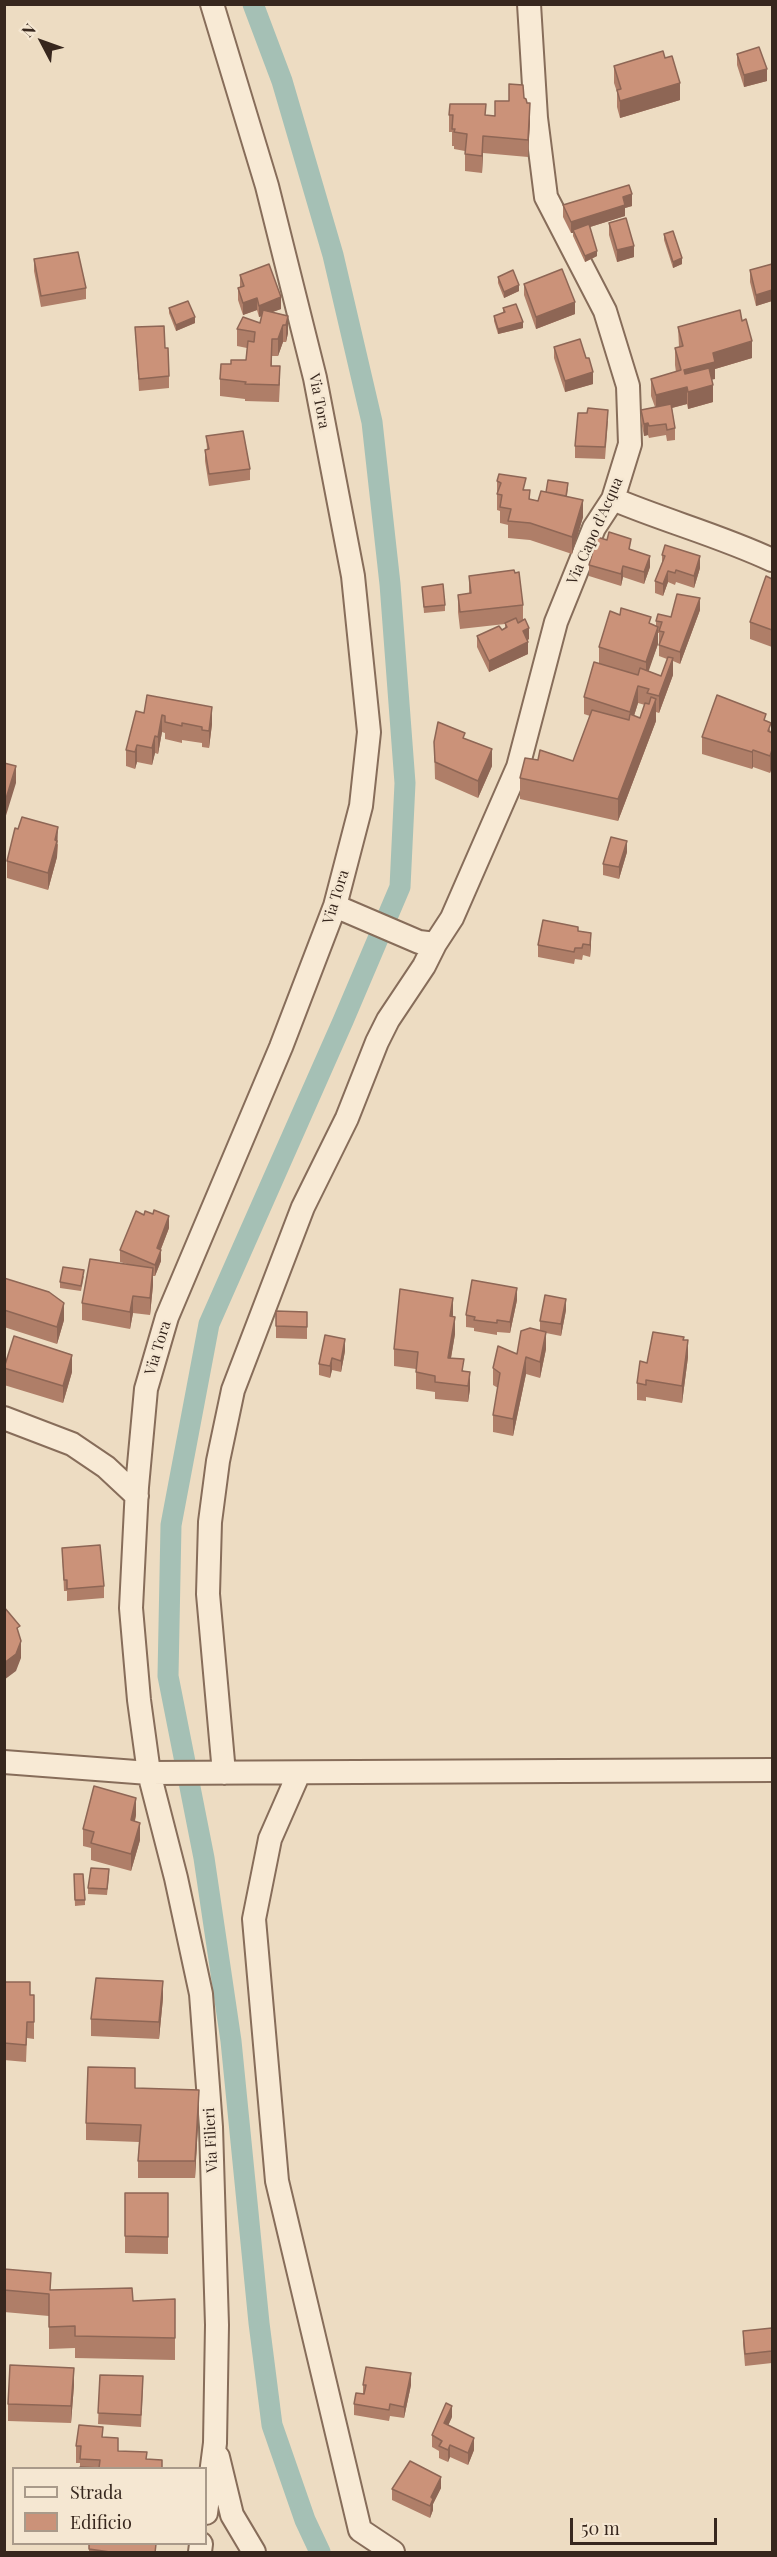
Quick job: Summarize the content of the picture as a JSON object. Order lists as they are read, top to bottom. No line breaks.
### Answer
{"streets":{"street":["Via Tora","Via Capo d'Acqua","Via Filieri"]},"crossings":[["Via Tora","Via Filieri"]],"legend":["Strada","Edificio"],"scale_bar":"50 m","north":"top left"}
